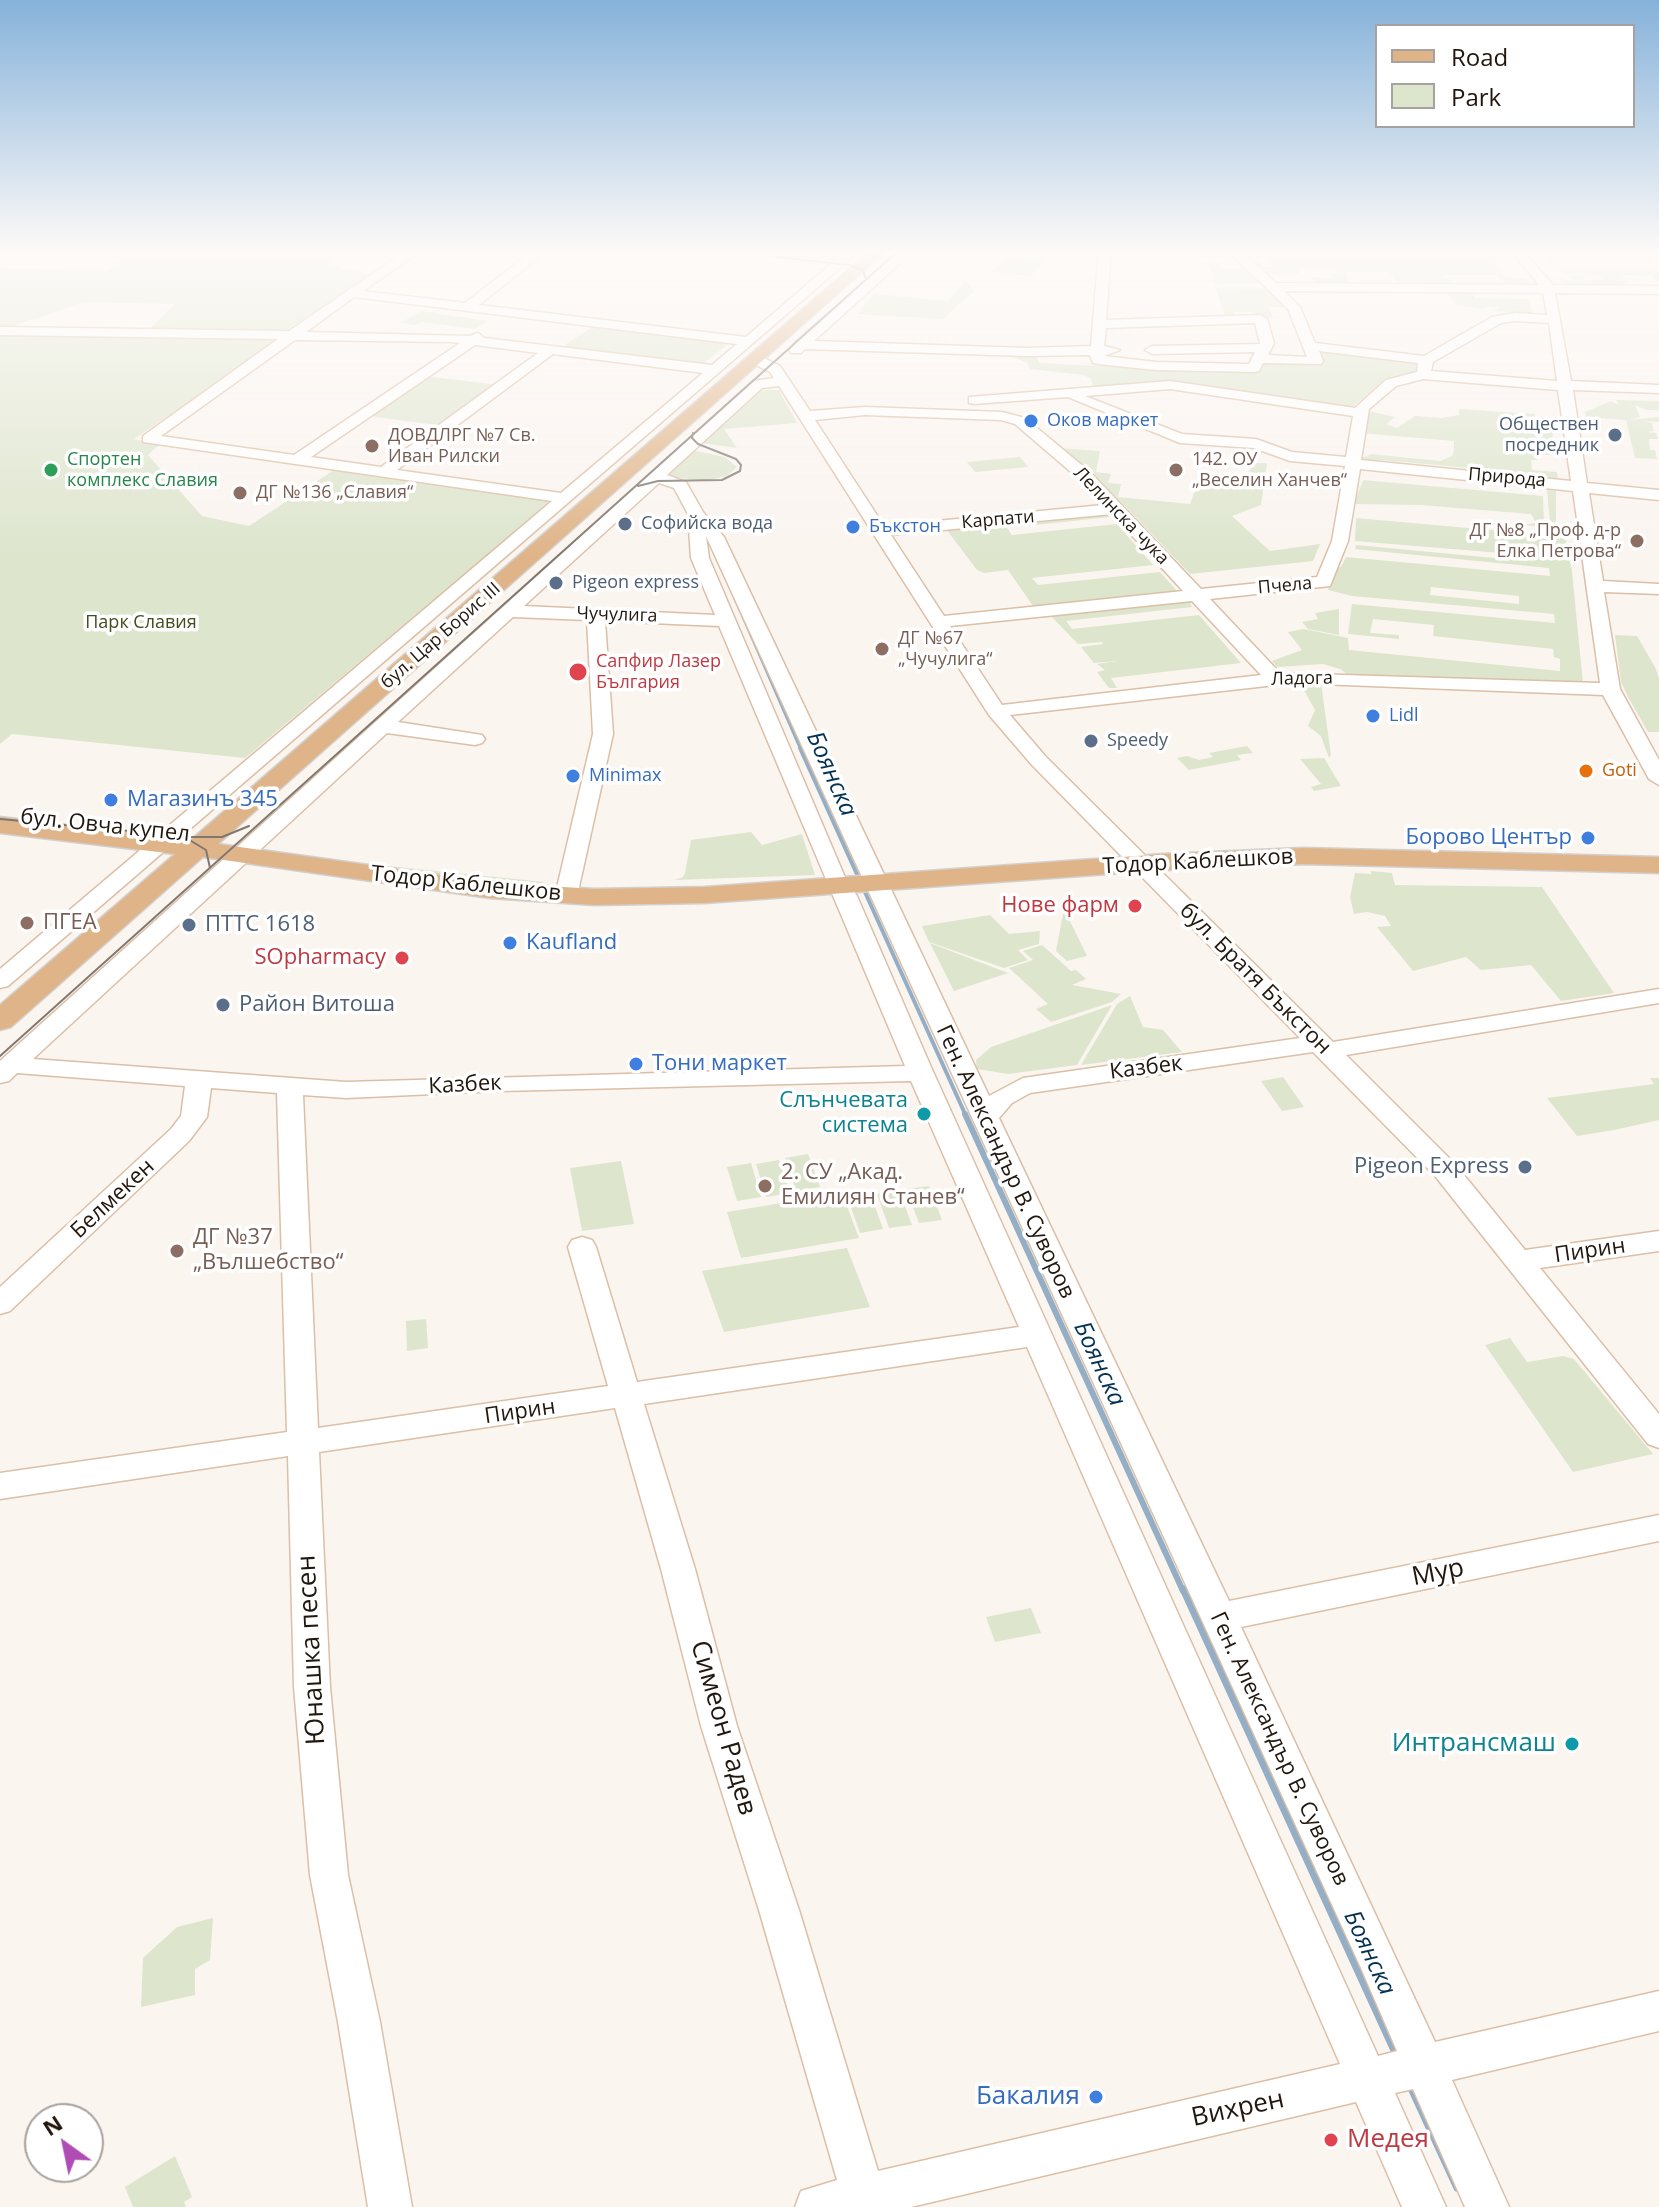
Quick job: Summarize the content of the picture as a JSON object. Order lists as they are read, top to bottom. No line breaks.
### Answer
{"streets":{"main road":["бул. Цар Борис III","бул. Овча купел","Тодор Каблешков"],"street":["Природа","Лелинска чука","Карпати","Пчела","Чучулига","Ладога","бул. Братя Бъкстон","Казбек","Ген. Александър В. Суворов","Белмекен","Пирин","Мур","Юнашка песен","Симеон Радев","Вихрен"]},"crossings":[["Природа","Пчела"],["Лелинска чука","Карпати"],["Лелинска чука","Пчела"],["Лелинска чука","Ладога"],["Лелинска чука","бул. Братя Бъкстон"],["Карпати","бул. Братя Бъкстон"],["Пчела","бул. Братя Бъкстон"],["Чучулига","бул. Цар Борис III"],["Чучулига","Ген. Александър В. Суворов"],["бул. Цар Борис III","бул. Овча купел"],["бул. Цар Борис III","Тодор Каблешков"],["бул. Цар Борис III","бул. Братя Бъкстон"],["бул. Цар Борис III","Казбек"],["бул. Цар Борис III","Ген. Александър В. Суворов"],["Ладога","бул. Братя Бъкстон"],["бул. Овча купел","Тодор Каблешков"],["Тодор Каблешков","бул. Братя Бъкстон"],["Тодор Каблешков","Ген. Александър В. Суворов"],["бул. Братя Бъкстон","Казбек"],["бул. Братя Бъкстон","Пирин"],["Казбек","Ген. Александър В. Суворов"],["Казбек","Белмекен"],["Казбек","Юнашка песен"],["Ген. Александър В. Суворов","Пирин"],["Ген. Александър В. Суворов","Мур"],["Ген. Александър В. Суворов","Вихрен"],["Пирин","Юнашка песен"],["Пирин","Симеон Радев"],["Симеон Радев","Вихрен"]],"water":["Боянска"],"parks":["Парк Славия"],"places":["Оков маркет","Обществен посредник","ДОВДЛРГ №7 Св. Иван Рилски","Спортен комплекс Славия","142. ОУ „Веселин Ханчев“","ДГ №136 „Славия“","Софийска вода","Бъкстон","ДГ №8 „Проф. д-р Елка Петрова“","Pigeon express","ДГ №67 „Чучулига“","Сапфир Лазер България","Lidl","Speedy","Goti","Minimax","Магазинъ 345","Борово Център","Нове фарм","ПГЕА","ПТТС 1618","Kaufland","SOpharmacy","Район Витоша","Тони маркет","Слънчевата система","Pigeon Express","2. СУ „Акад. Емилиян Станев“","ДГ №37 „Вълшебство“","Интрансмаш","Бакалия","Медея"],"legend":["Road","Park"],"north":"top left"}
